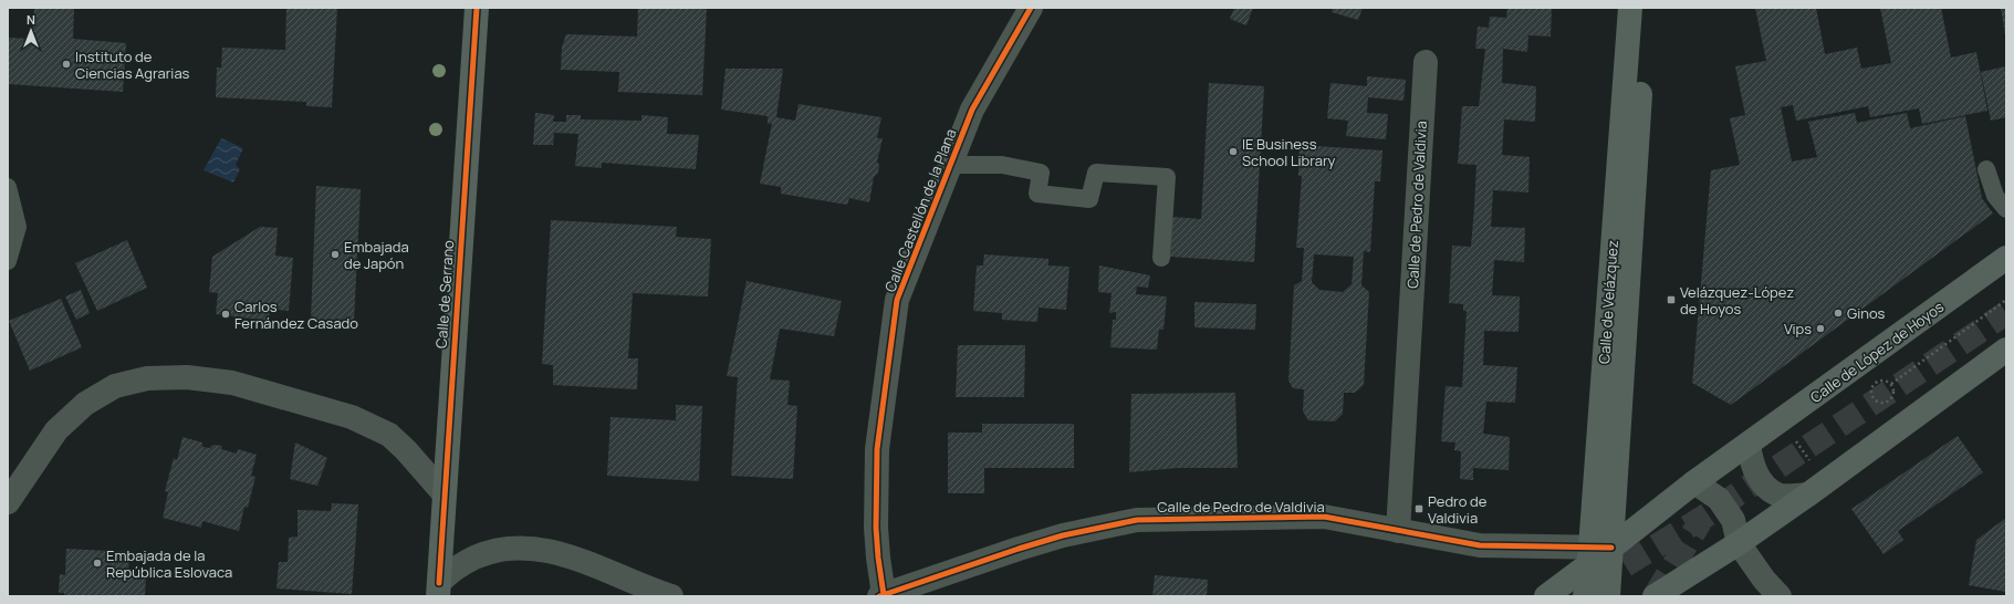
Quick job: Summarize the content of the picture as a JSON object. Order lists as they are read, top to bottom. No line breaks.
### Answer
{"streets":{"street":["Calle de Pedro de Valdivia","Calle Castellón de la Plana","Calle de Serrano","Calle de Velázquez","Calle de López de Hoyos"]},"crossings":[["Calle de Pedro de Valdivia","Calle Castellón de la Plana"],["Calle de Pedro de Valdivia","Calle de Velázquez"],["Calle de Pedro de Valdivia","Calle de López de Hoyos"],["Calle de Velázquez","Calle de López de Hoyos"]],"places":{"other":["Instituto de Ciencias Agrarias","IE Business School Library","Embajada de Japón","Ginos","Carlos Fernández Casado","Vips","Embajada de la República Eslovaca"],"transit":["Velázquez-López de Hoyos","Pedro de Valdivia"]},"north":"top"}
